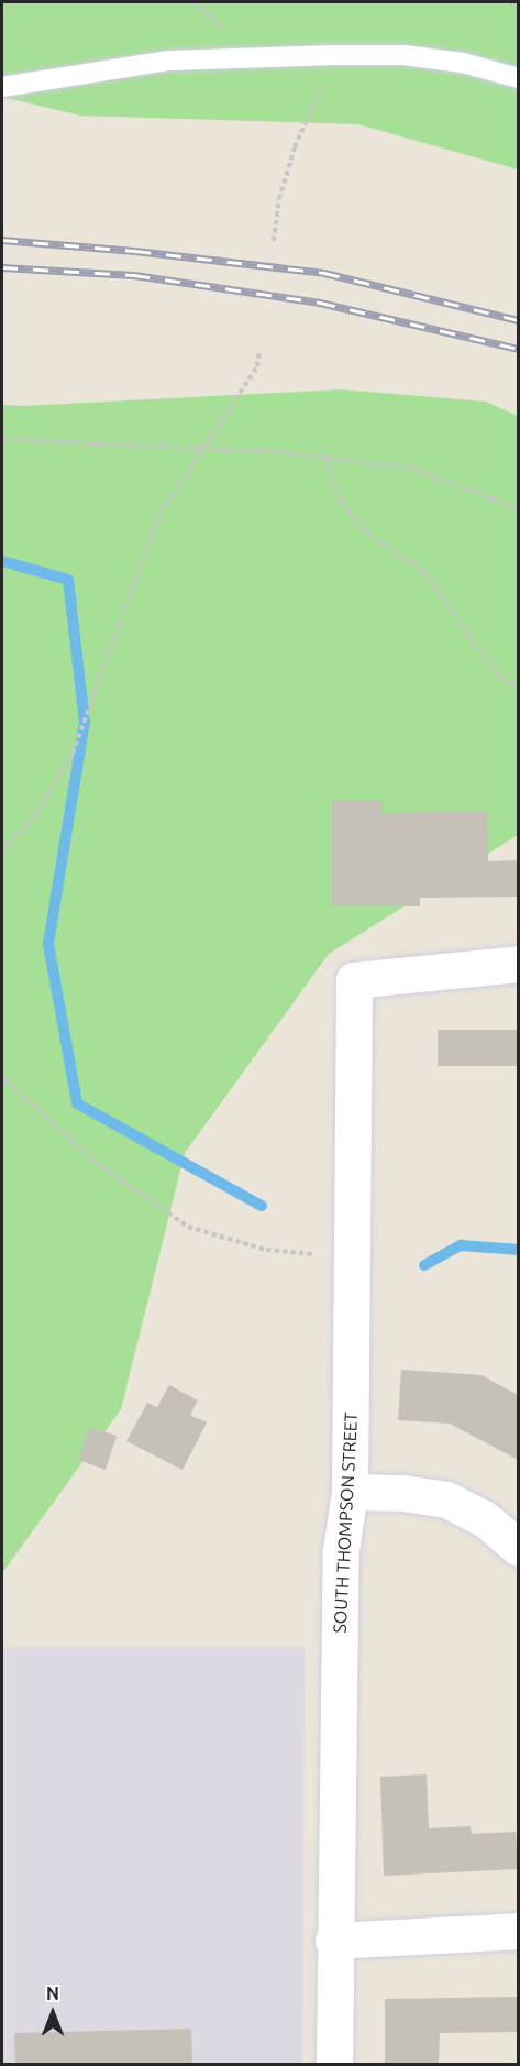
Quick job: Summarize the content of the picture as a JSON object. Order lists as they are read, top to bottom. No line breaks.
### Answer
{"streets":{"street":["SOUTH THOMPSON STREET"]},"north":"top"}
